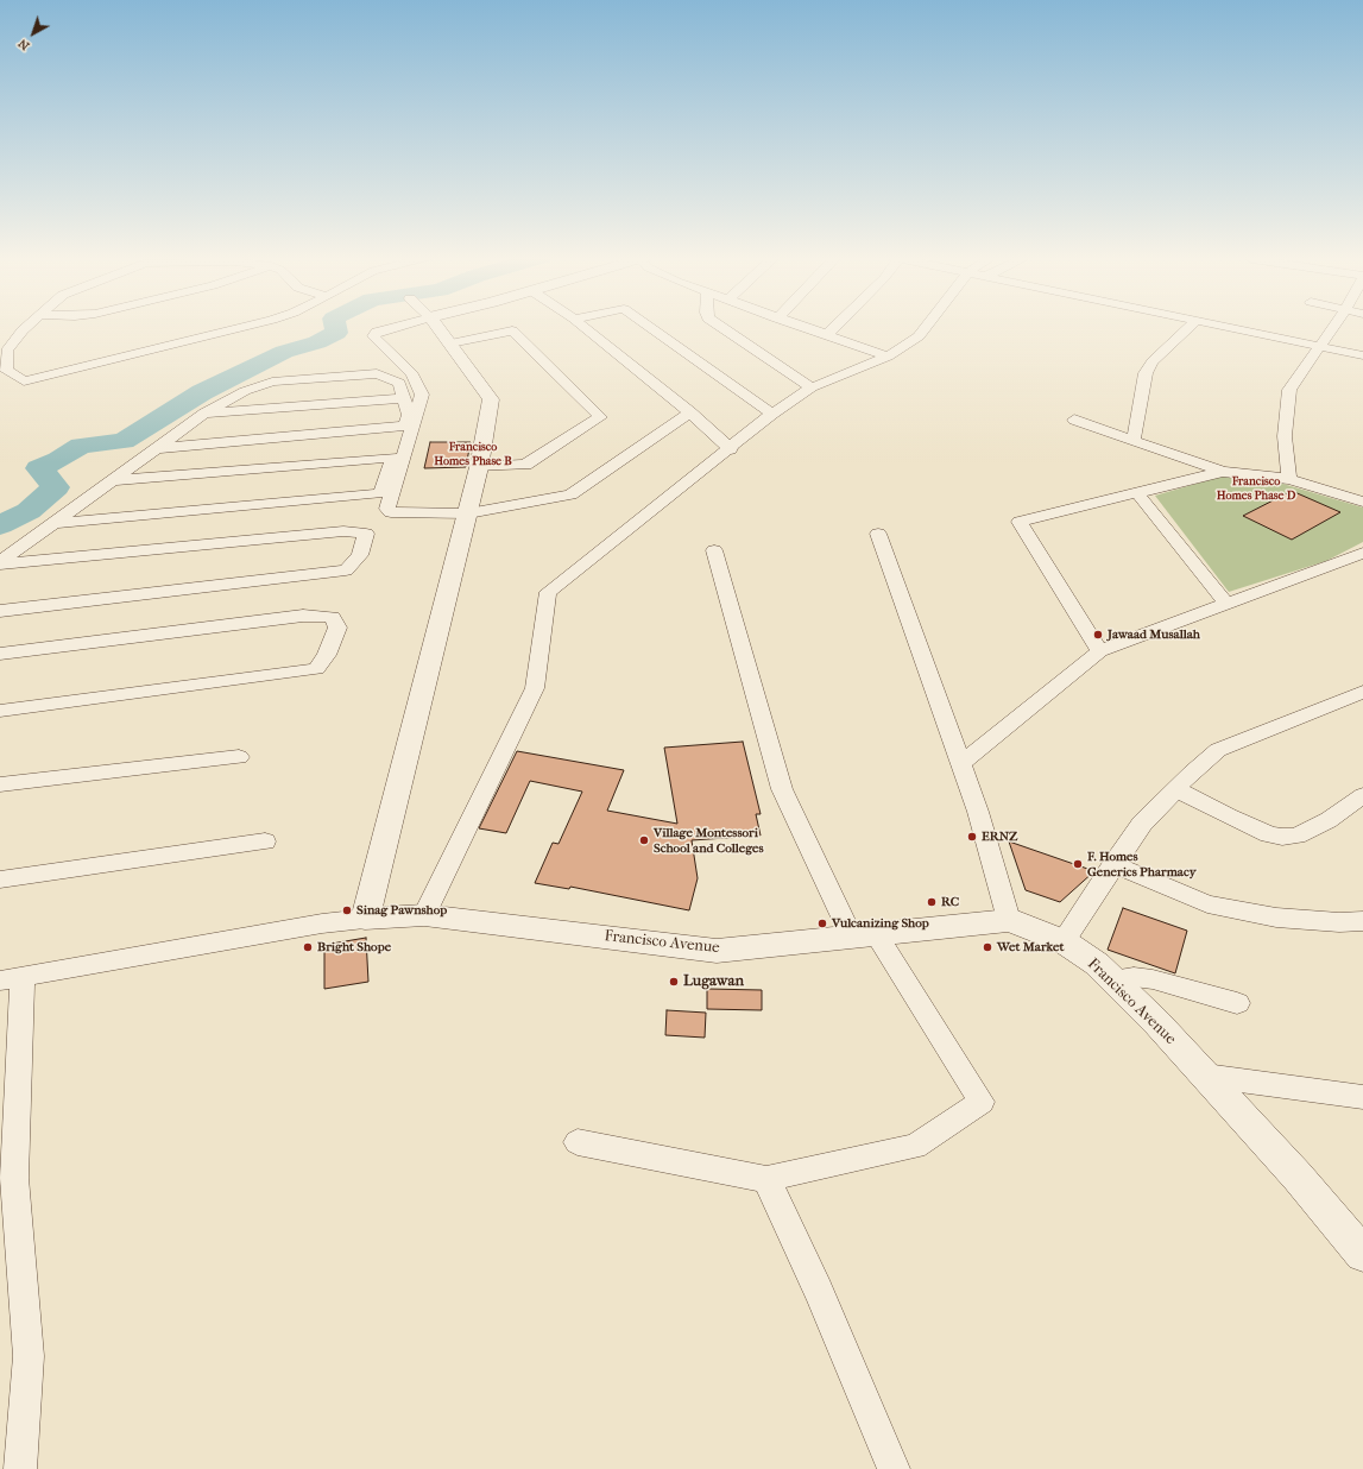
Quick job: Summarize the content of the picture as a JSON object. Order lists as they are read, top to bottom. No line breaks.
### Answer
{"streets":{"street":["Francisco Avenue"]},"districts":["Francisco Homes Phase B","Francisco Homes Phase D"],"places":["Jawaad Musallah","ERNZ","Village Montessori School and Colleges","F. Homes Generics Pharmacy","RC","Sinag Pawnshop","Vulcanizing Shop","Bright Shope","Wet Market","Lugawan"],"north":"bottom left"}
